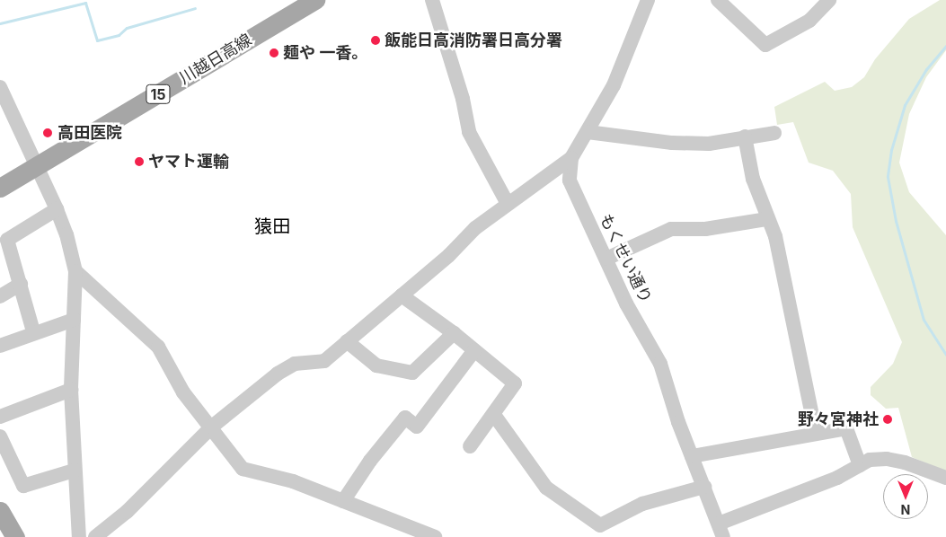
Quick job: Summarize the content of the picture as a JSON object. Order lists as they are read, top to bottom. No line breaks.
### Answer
{"streets":{"main road":["川越日高線","15"],"street":["もくせい通り"]},"districts":["猿田"],"places":["飯能日高消防署日高分署","麺や 一香。","高田医院","ヤマト運輸","野々宮神社"],"north":"bottom"}
